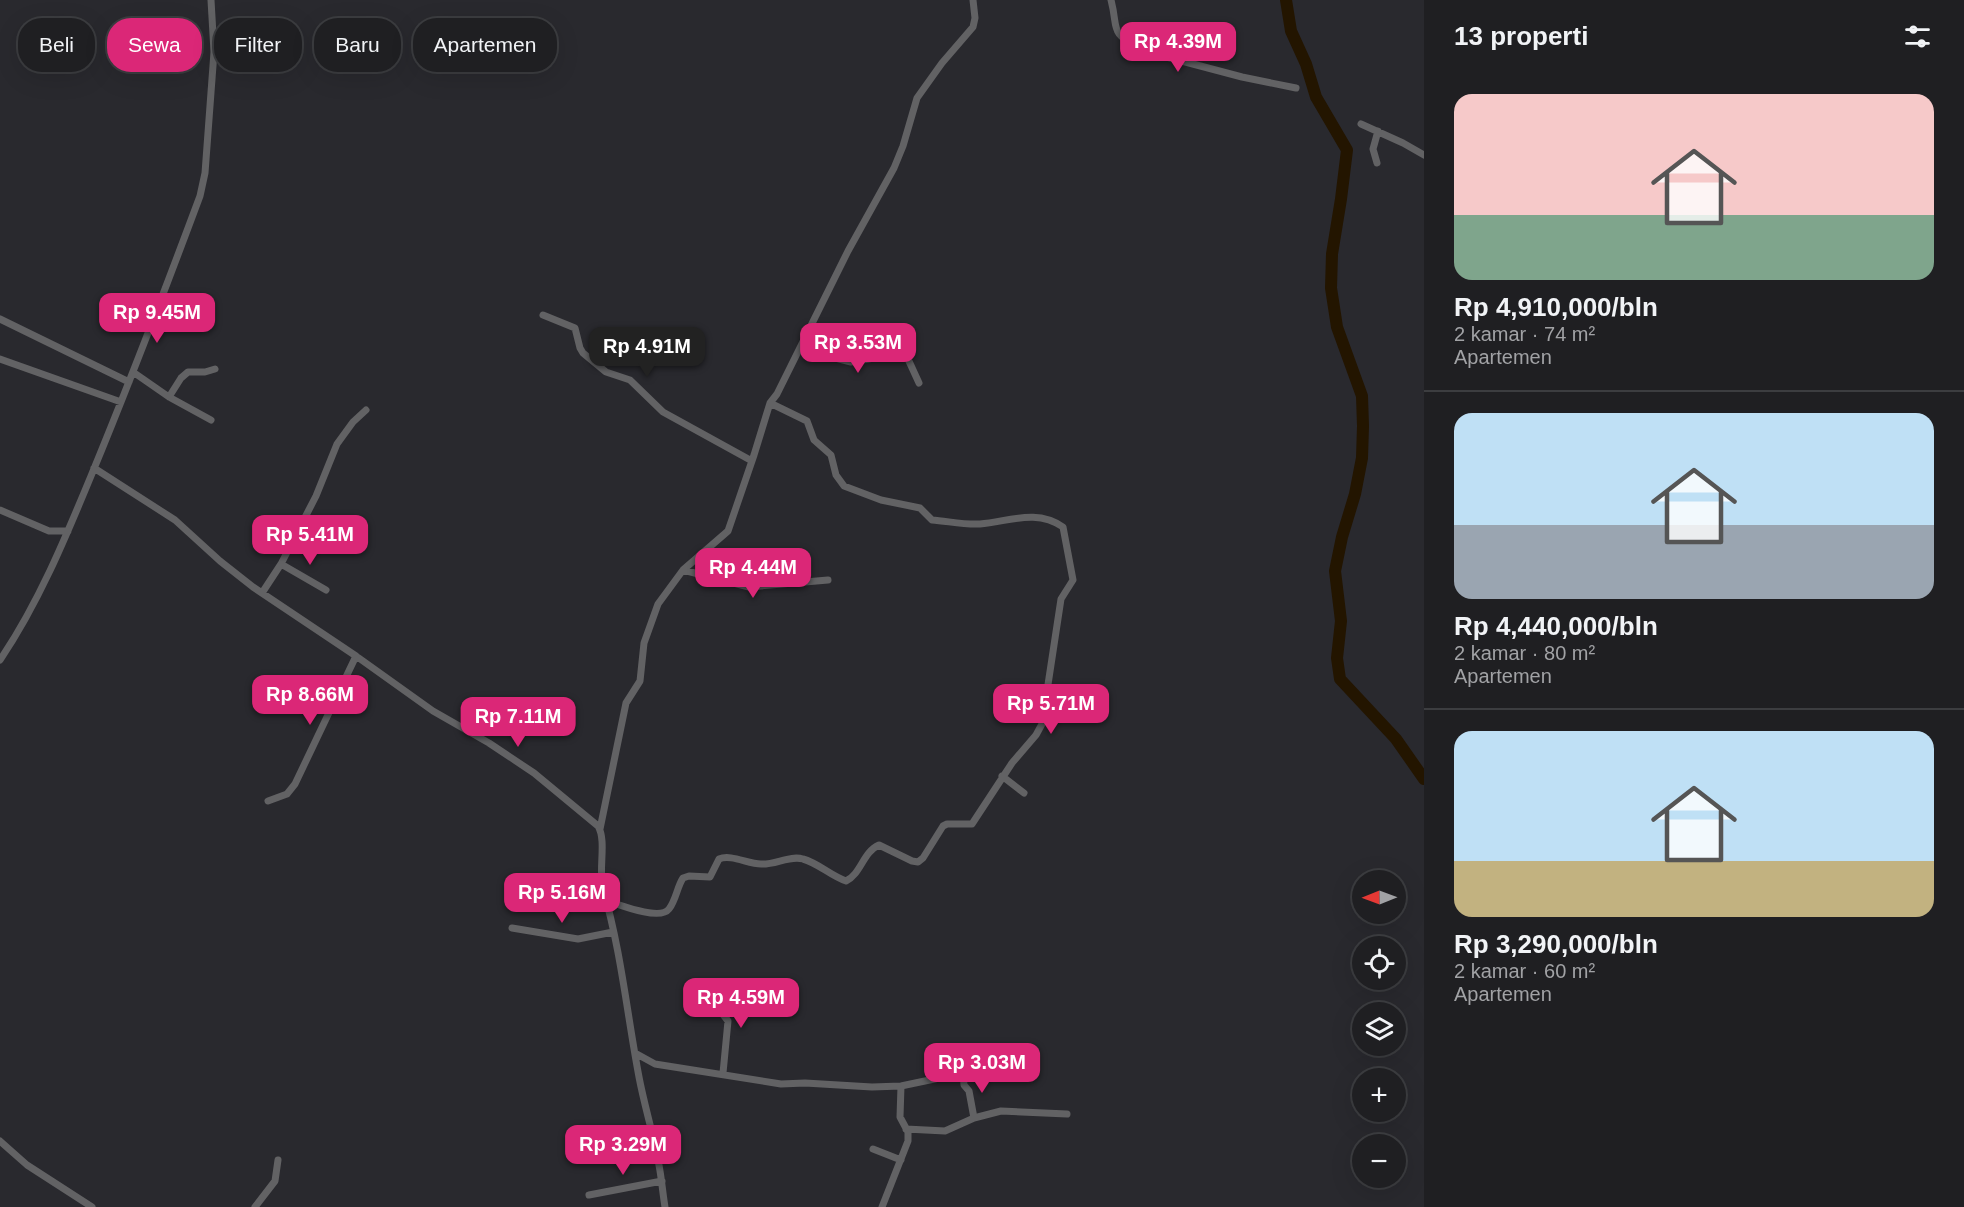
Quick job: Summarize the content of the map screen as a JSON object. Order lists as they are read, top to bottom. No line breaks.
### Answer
{"north":"left","page":{"heading":"13 properti","chip":["Beli","Sewa","Filter","Baru","Apartemen"],"price":["Rp 4.39M","Rp 9.45M","Rp 3.53M","Rp 4.91M","Rp 5.41M","Rp 4.44M","Rp 8.66M","Rp 5.71M","Rp 7.11M","Rp 5.16M","Rp 4.59M","Rp 3.03M","Rp 3.29M"],"list":[{"name":"Rp 4,910,000/bln","note":"2 kamar · 74 m² · Apartemen"},{"name":"Rp 4,440,000/bln","note":"2 kamar · 80 m² · Apartemen"},{"name":"Rp 3,290,000/bln","note":"2 kamar · 60 m² · Apartemen"}],"map_buttons":["+","−"]}}
